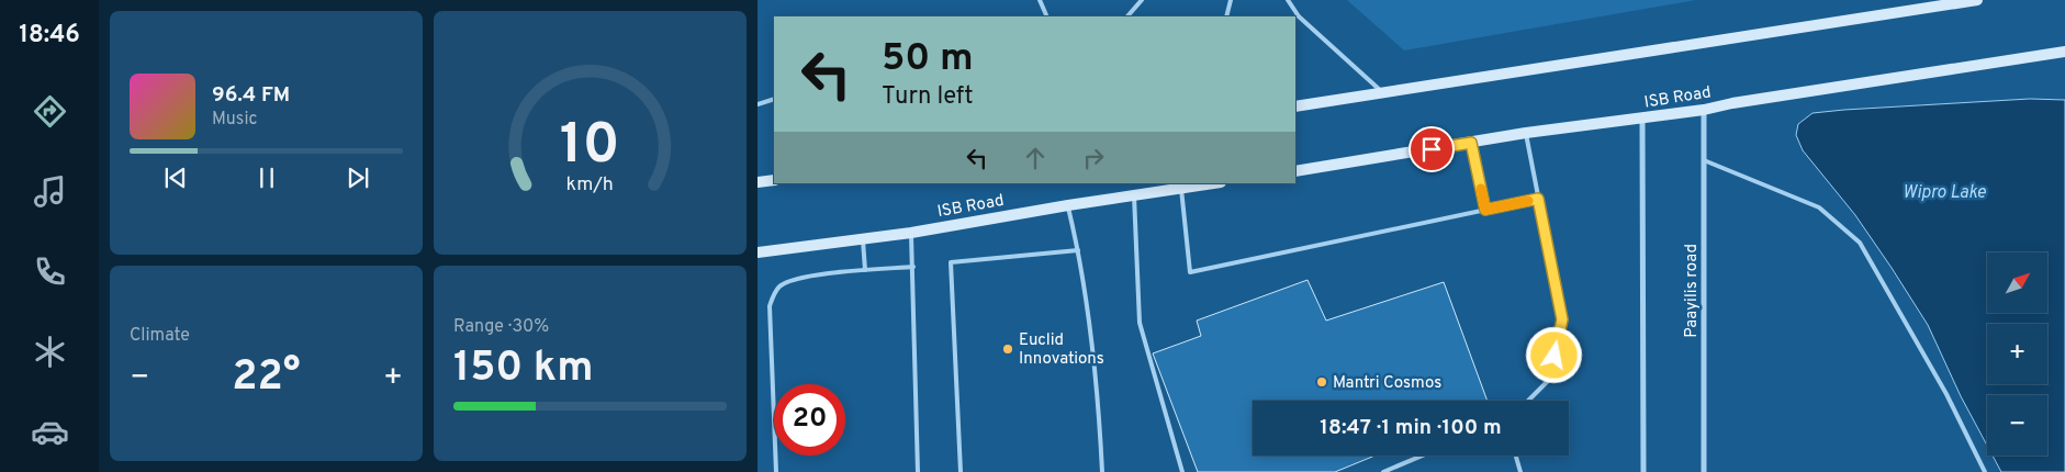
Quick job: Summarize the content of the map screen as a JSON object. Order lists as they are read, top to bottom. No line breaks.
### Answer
{"streets":{"main road":["ISB Road"],"street":["Paayilis road"]},"crossings":[["ISB Road","Paayilis road"]],"water":["Wipro Lake"],"places":["Euclid Innovations","Mantri Cosmos"],"north":"top right","page":{"tabs":"18:46","turn":["50 m","Turn left"],"song":["96.4 FM","Music"],"map_buttons":["+","−"],"tile":["Climate",["Range · 30%","150 km"]],"heat":["−","22°","+"],"limit":"20","trip":"18:47 · 1 min · 100 m","gauge":["10","km/h"]}}
